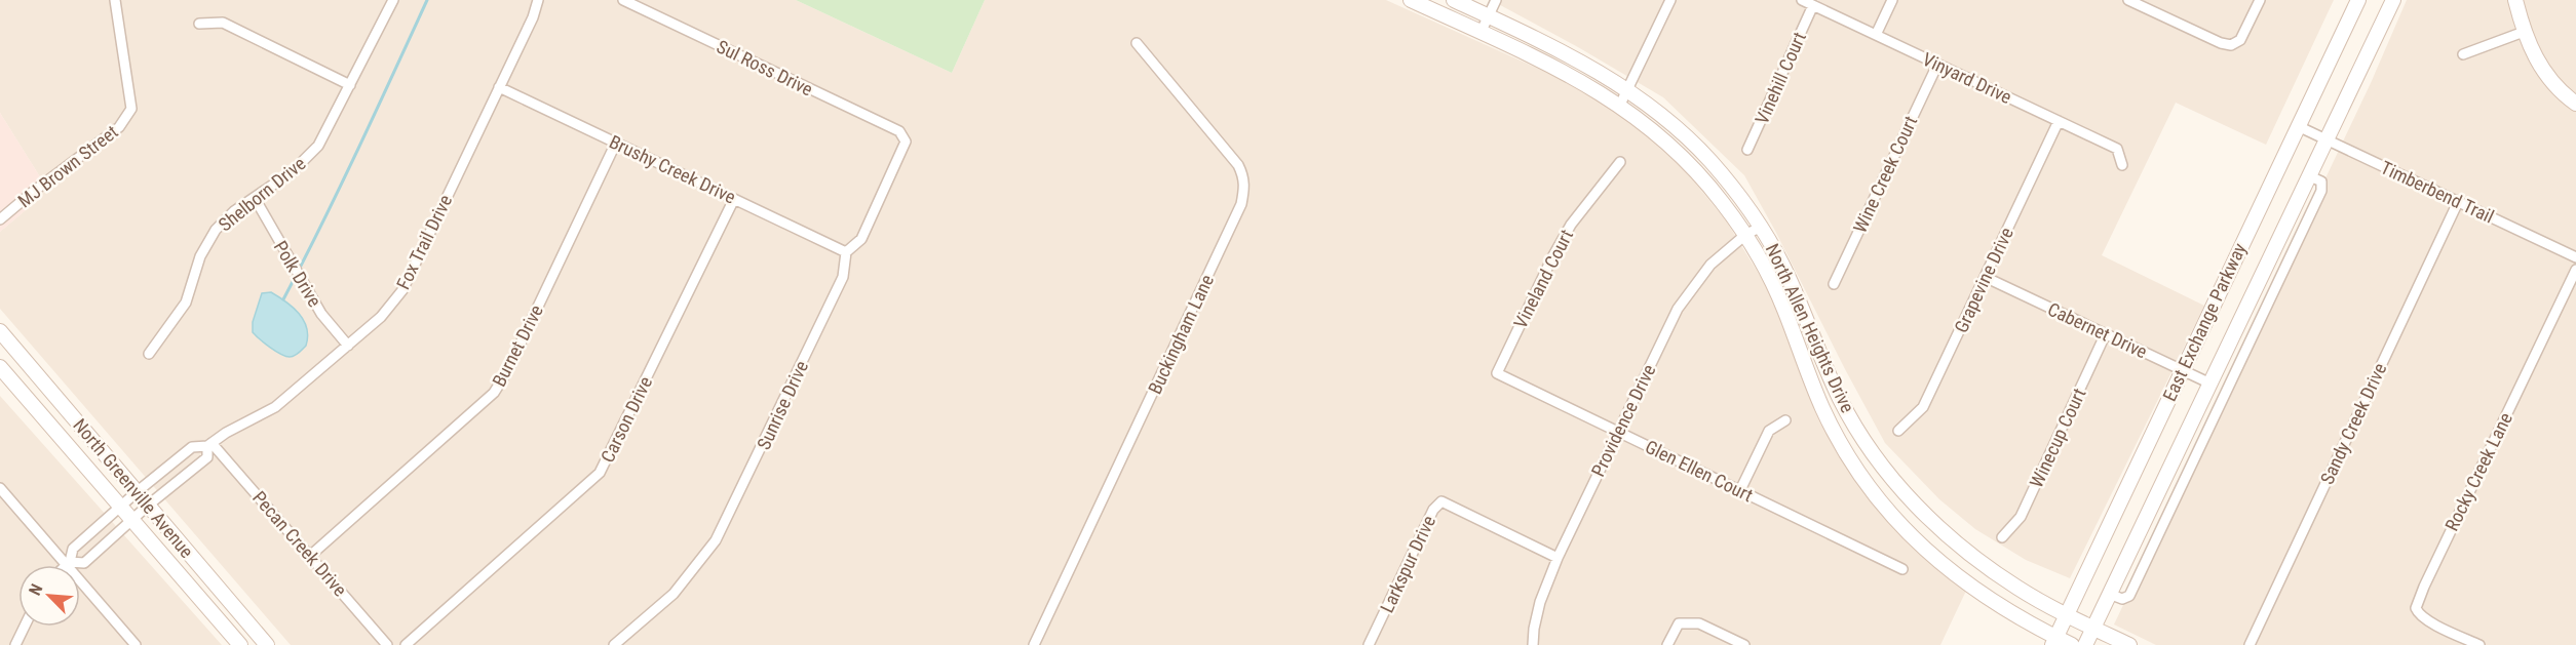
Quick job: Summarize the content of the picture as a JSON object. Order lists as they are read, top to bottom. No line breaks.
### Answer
{"streets":{"main road":["East Exchange Parkway","North Allen Heights Drive","North Greenville Avenue"],"street":["Sul Ross Drive","Vinehill Court","Vinyard Drive","MJ Brown Street","Brushy Creek Drive","Wine Creek Court","Timberbend Trail","Shelborn Drive","Fox Trail Drive","Polk Drive","Vineland Court","Grapevine Drive","Cabernet Drive","Buckingham Lane","Burnet Drive","Sunrise Drive","Carson Drive","Providence Drive","Sandy Creek Drive","Winecup Court","Glen Ellen Court","Rocky Creek Lane","Pecan Creek Drive","Larkspur Drive"]},"crossings":[["Sul Ross Drive","Brushy Creek Drive"],["Sul Ross Drive","Sunrise Drive"],["Vinehill Court","Vinyard Drive"],["Vinyard Drive","Wine Creek Court"],["Vinyard Drive","Grapevine Drive"],["Brushy Creek Drive","Fox Trail Drive"],["Brushy Creek Drive","Burnet Drive"],["Brushy Creek Drive","Sunrise Drive"],["Brushy Creek Drive","Carson Drive"],["Timberbend Trail","East Exchange Parkway"],["Timberbend Trail","Sandy Creek Drive"],["Shelborn Drive","Polk Drive"],["Fox Trail Drive","Polk Drive"],["Fox Trail Drive","North Greenville Avenue"],["Fox Trail Drive","Pecan Creek Drive"],["Vineland Court","Glen Ellen Court"],["Grapevine Drive","Cabernet Drive"],["East Exchange Parkway","North Allen Heights Drive"],["East Exchange Parkway","Cabernet Drive"],["North Allen Heights Drive","Providence Drive"],["Cabernet Drive","Winecup Court"],["Burnet Drive","Pecan Creek Drive"],["Providence Drive","Glen Ellen Court"],["Providence Drive","Larkspur Drive"]],"north":"top left"}
